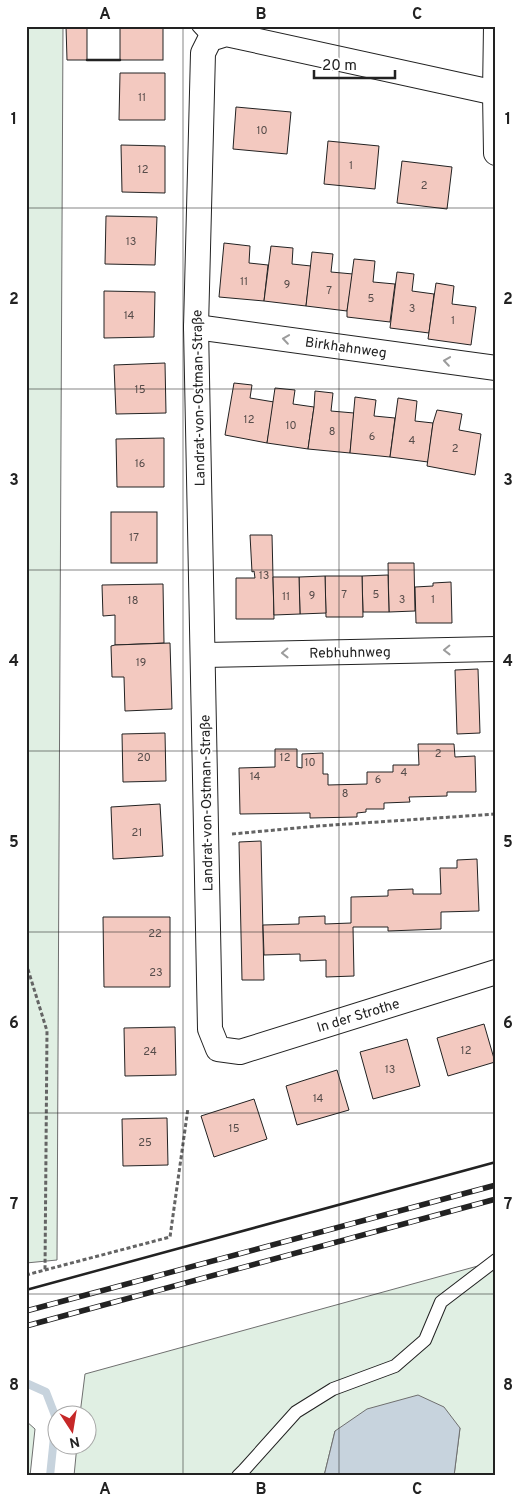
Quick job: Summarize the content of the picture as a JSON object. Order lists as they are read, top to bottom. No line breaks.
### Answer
{"streets":{"street":["Birkhahnweg","Landrat-von-Ostman-Straße","Rebhuhnweg","In der Strothe"]},"crossings":[["Birkhahnweg","Landrat-von-Ostman-Straße"],["Landrat-von-Ostman-Straße","Rebhuhnweg"],["Landrat-von-Ostman-Straße","In der Strothe"]],"one_way":["Birkhahnweg","Rebhuhnweg"],"house_numbers":["11","10","1","12","2","13","11","9","7","5","3","14","1","15","12","10","8","6","4","2","16","17","13","7","5","9","11","3","1","18","19","2","20","12","10","4","14","6","8","21","22","23","12","24","13","14","15","25"],"scale_bar":"20 m","north":"bottom","grid":{"columns":["A","B","C"],"rows":["1","2","3","4","5","6","7","8"]}}
